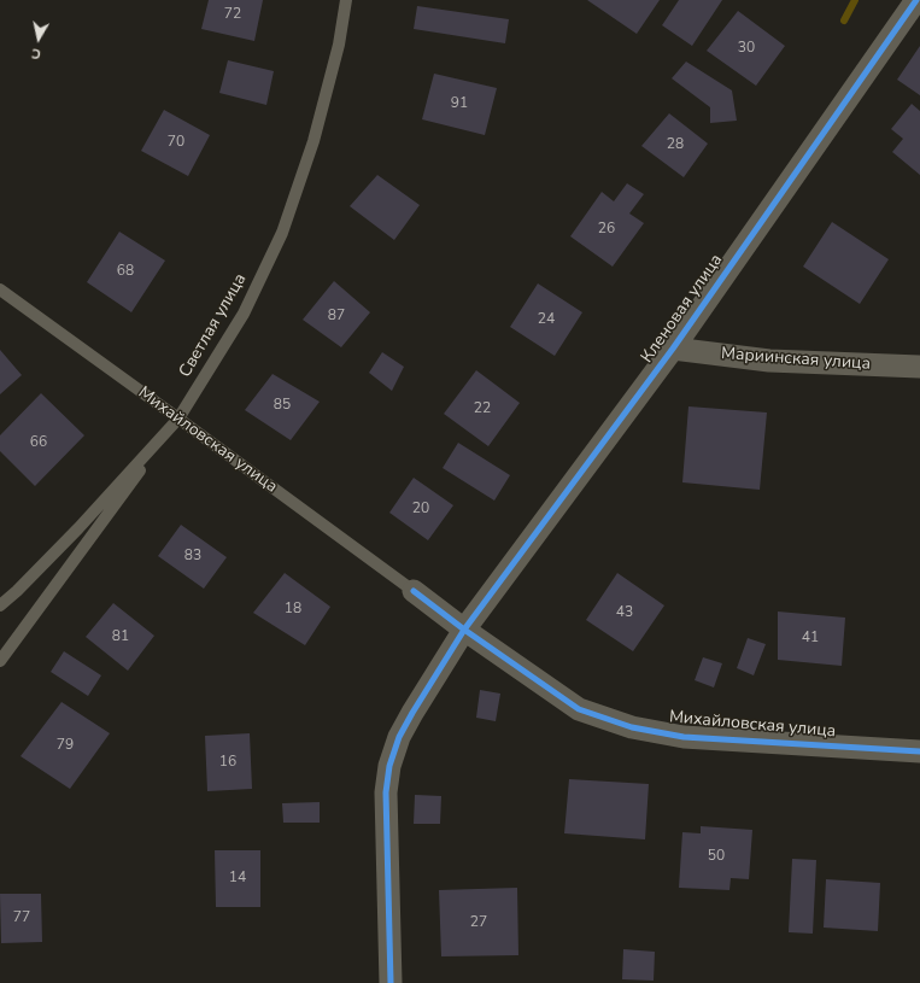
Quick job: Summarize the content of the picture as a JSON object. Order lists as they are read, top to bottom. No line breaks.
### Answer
{"streets":{"street":["Кленовая улица","Мариинская улица","Михайловская улица"],"lane":["Светлая улица"]},"crossings":[["Кленовая улица","Мариинская улица"],["Кленовая улица","Михайловская улица"],["Светлая улица","Михайловская улица"]],"house_numbers":["72","30","91","70","28","26","68","87","24","85","22","66","20","83","18","43","81","41","79","16","50","14","77","27"],"north":"bottom"}
